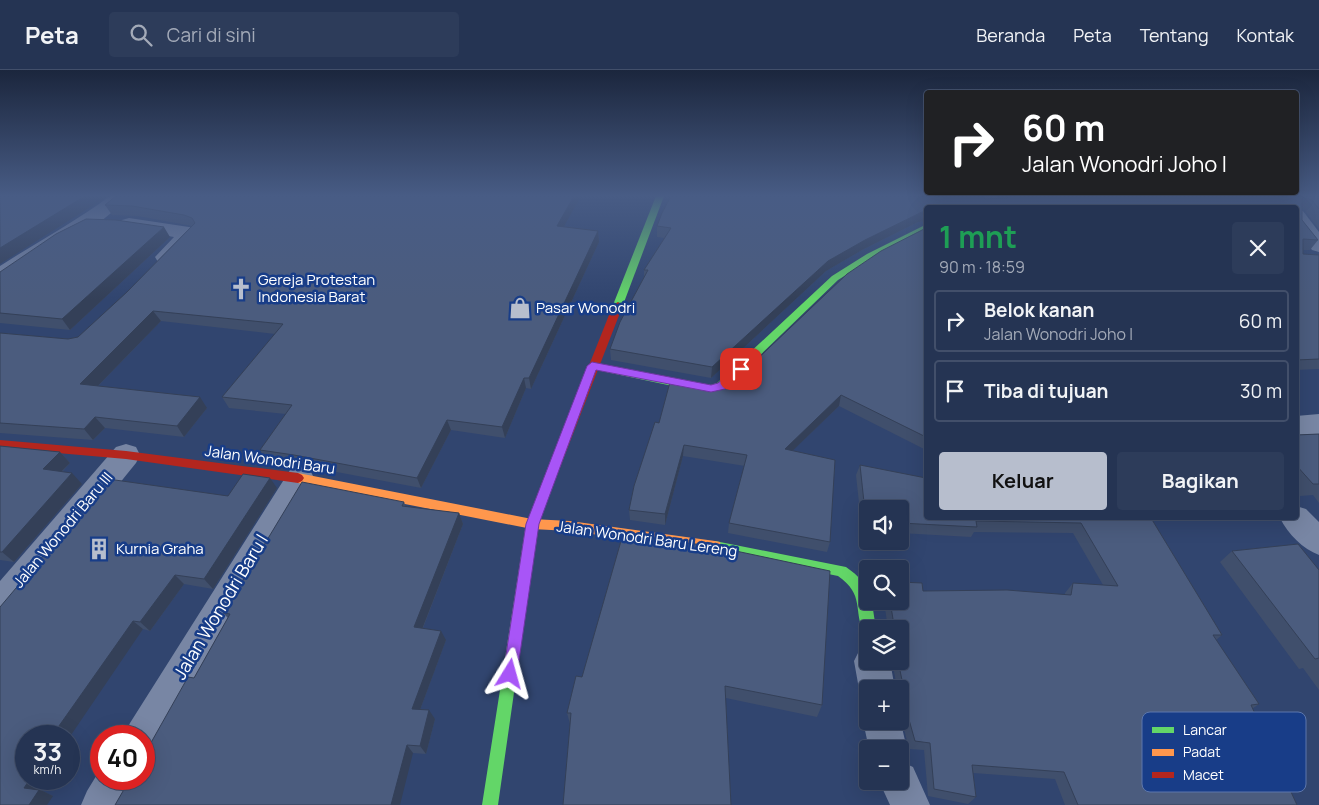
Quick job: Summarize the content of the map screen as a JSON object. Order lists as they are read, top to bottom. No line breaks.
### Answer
{"streets":{"street":["Jalan Wonodri Baru","Jalan Wonodri Baru III","Jalan Wonodri Baru Lereng","Jalan Wonodri Baru I"]},"crossings":[["Jalan Wonodri Baru","Jalan Wonodri Baru III"],["Jalan Wonodri Baru","Jalan Wonodri Baru Lereng"],["Jalan Wonodri Baru","Jalan Wonodri Baru I"]],"places":{"church":["Gereja Protestan Indonesia Barat"],"shop":["Pasar Wonodri"],"building":["Kurnia Graha"]},"legend":["Lancar","Padat","Macet"],"page":{"header":"Peta","search":"Cari di sini","nav":["Beranda","Peta","Tentang","Kontak"],"turn":["60 m","Jalan Wonodri Joho I"],"heading":["1 mnt","90 m · 18:59"],"list":[{"name":"Belok kanan","note":"Jalan Wonodri Joho I","value":"60 m"},{"name":"Tiba di tujuan","value":"30 m"}],"buttons":["Keluar","Bagikan"],"map_buttons":["+","−"],"speed":"33 km/h","limit":"40"}}
